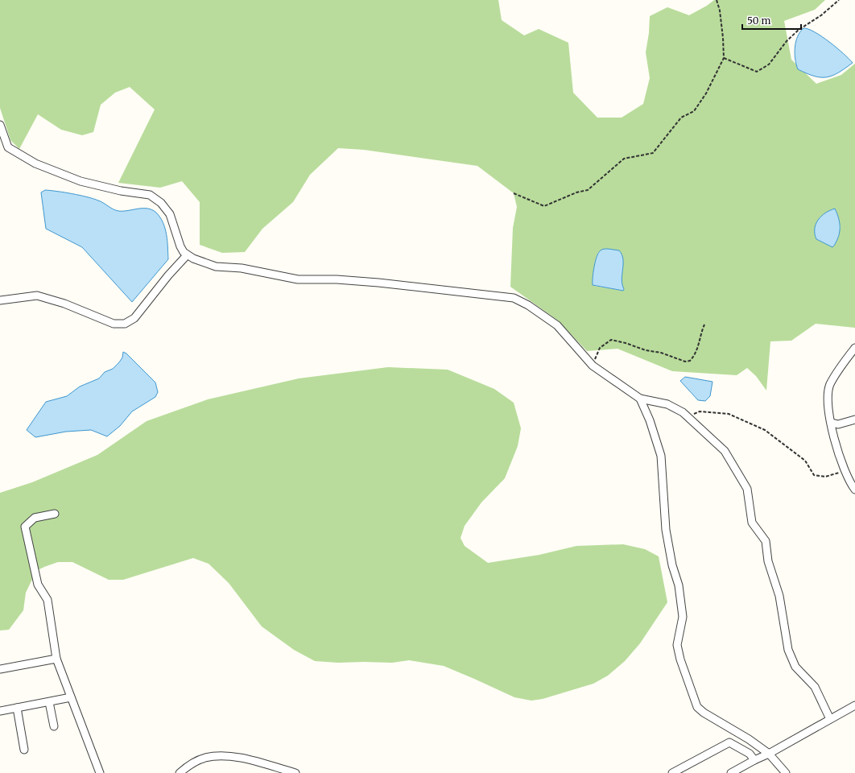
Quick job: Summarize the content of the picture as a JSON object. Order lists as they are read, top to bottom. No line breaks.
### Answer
{"scale_bar":"50 m"}
